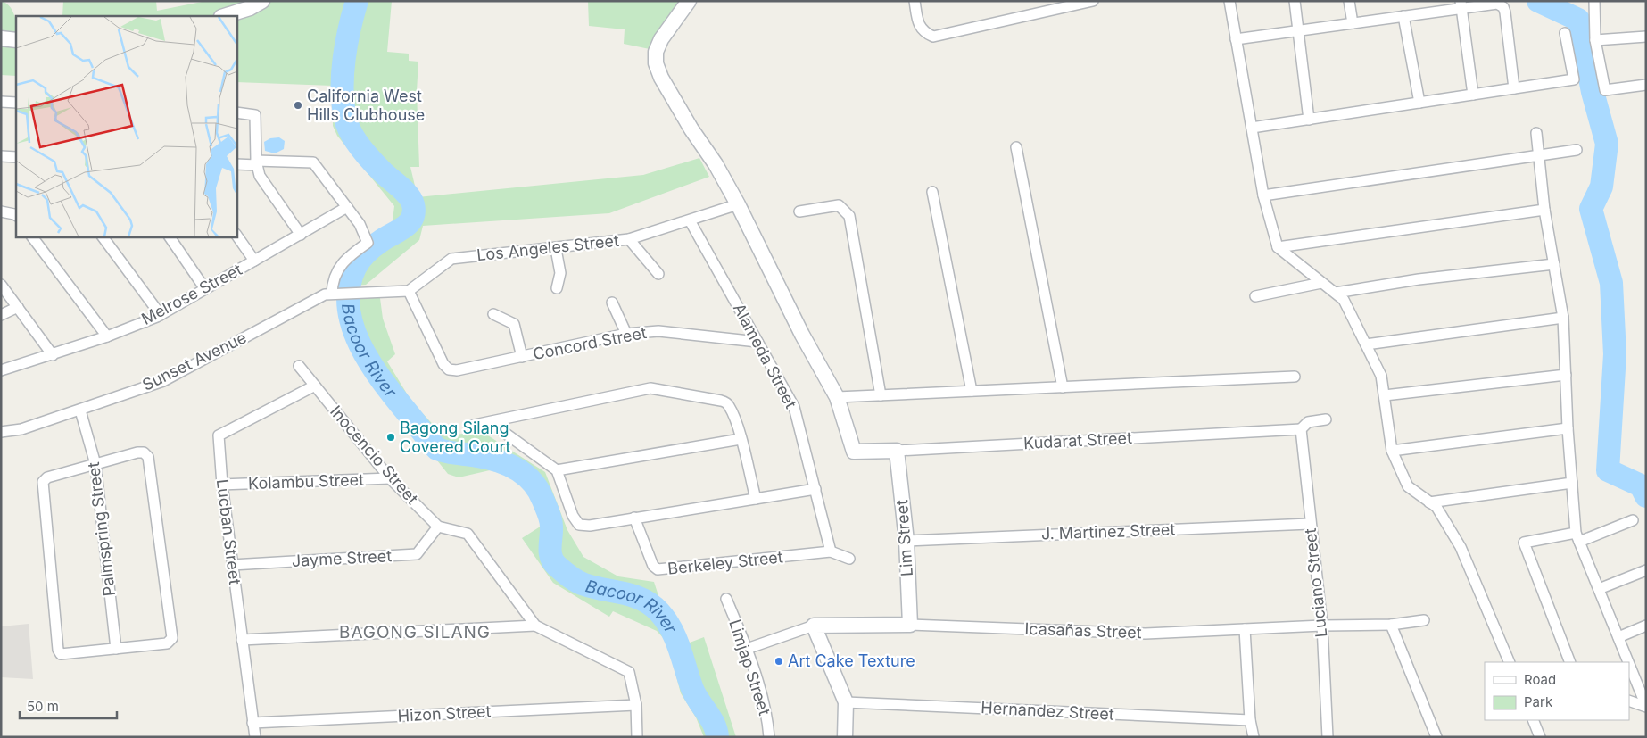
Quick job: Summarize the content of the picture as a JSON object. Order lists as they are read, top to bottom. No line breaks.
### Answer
{"streets":{"street":["Los Angeles Street","Melrose Street","Concord Street","Alameda Street","Sunset Avenue","Kudarat Street","Inocencio Street","Kolambu Street","Palmspring Street","Lucban Street","J. Martinez Street","Lim Street","Jayme Street","Berkeley Street","Luciano Street","Icasañas Street","Limjap Street","Hernandez Street","Hizon Street"]},"crossings":[["Los Angeles Street","Concord Street"],["Los Angeles Street","Alameda Street"],["Los Angeles Street","Sunset Avenue"],["Concord Street","Alameda Street"],["Concord Street","Sunset Avenue"],["Alameda Street","Berkeley Street"],["Sunset Avenue","Palmspring Street"],["Kudarat Street","Lim Street"],["Kudarat Street","Luciano Street"],["Inocencio Street","Kolambu Street"],["Inocencio Street","Lucban Street"],["Inocencio Street","Jayme Street"],["Kolambu Street","Lucban Street"],["Lucban Street","Jayme Street"],["Lucban Street","Hizon Street"],["J. Martinez Street","Lim Street"],["J. Martinez Street","Luciano Street"],["Lim Street","Icasañas Street"],["Luciano Street","Icasañas Street"],["Icasañas Street","Limjap Street"]],"districts":["BAGONG SILANG"],"water":["Bacoor River"],"places":["California West Hills Clubhouse","Bagong Silang Covered Court","Art Cake Texture"],"legend":["Road","Park"],"scale_bar":"50 m"}
